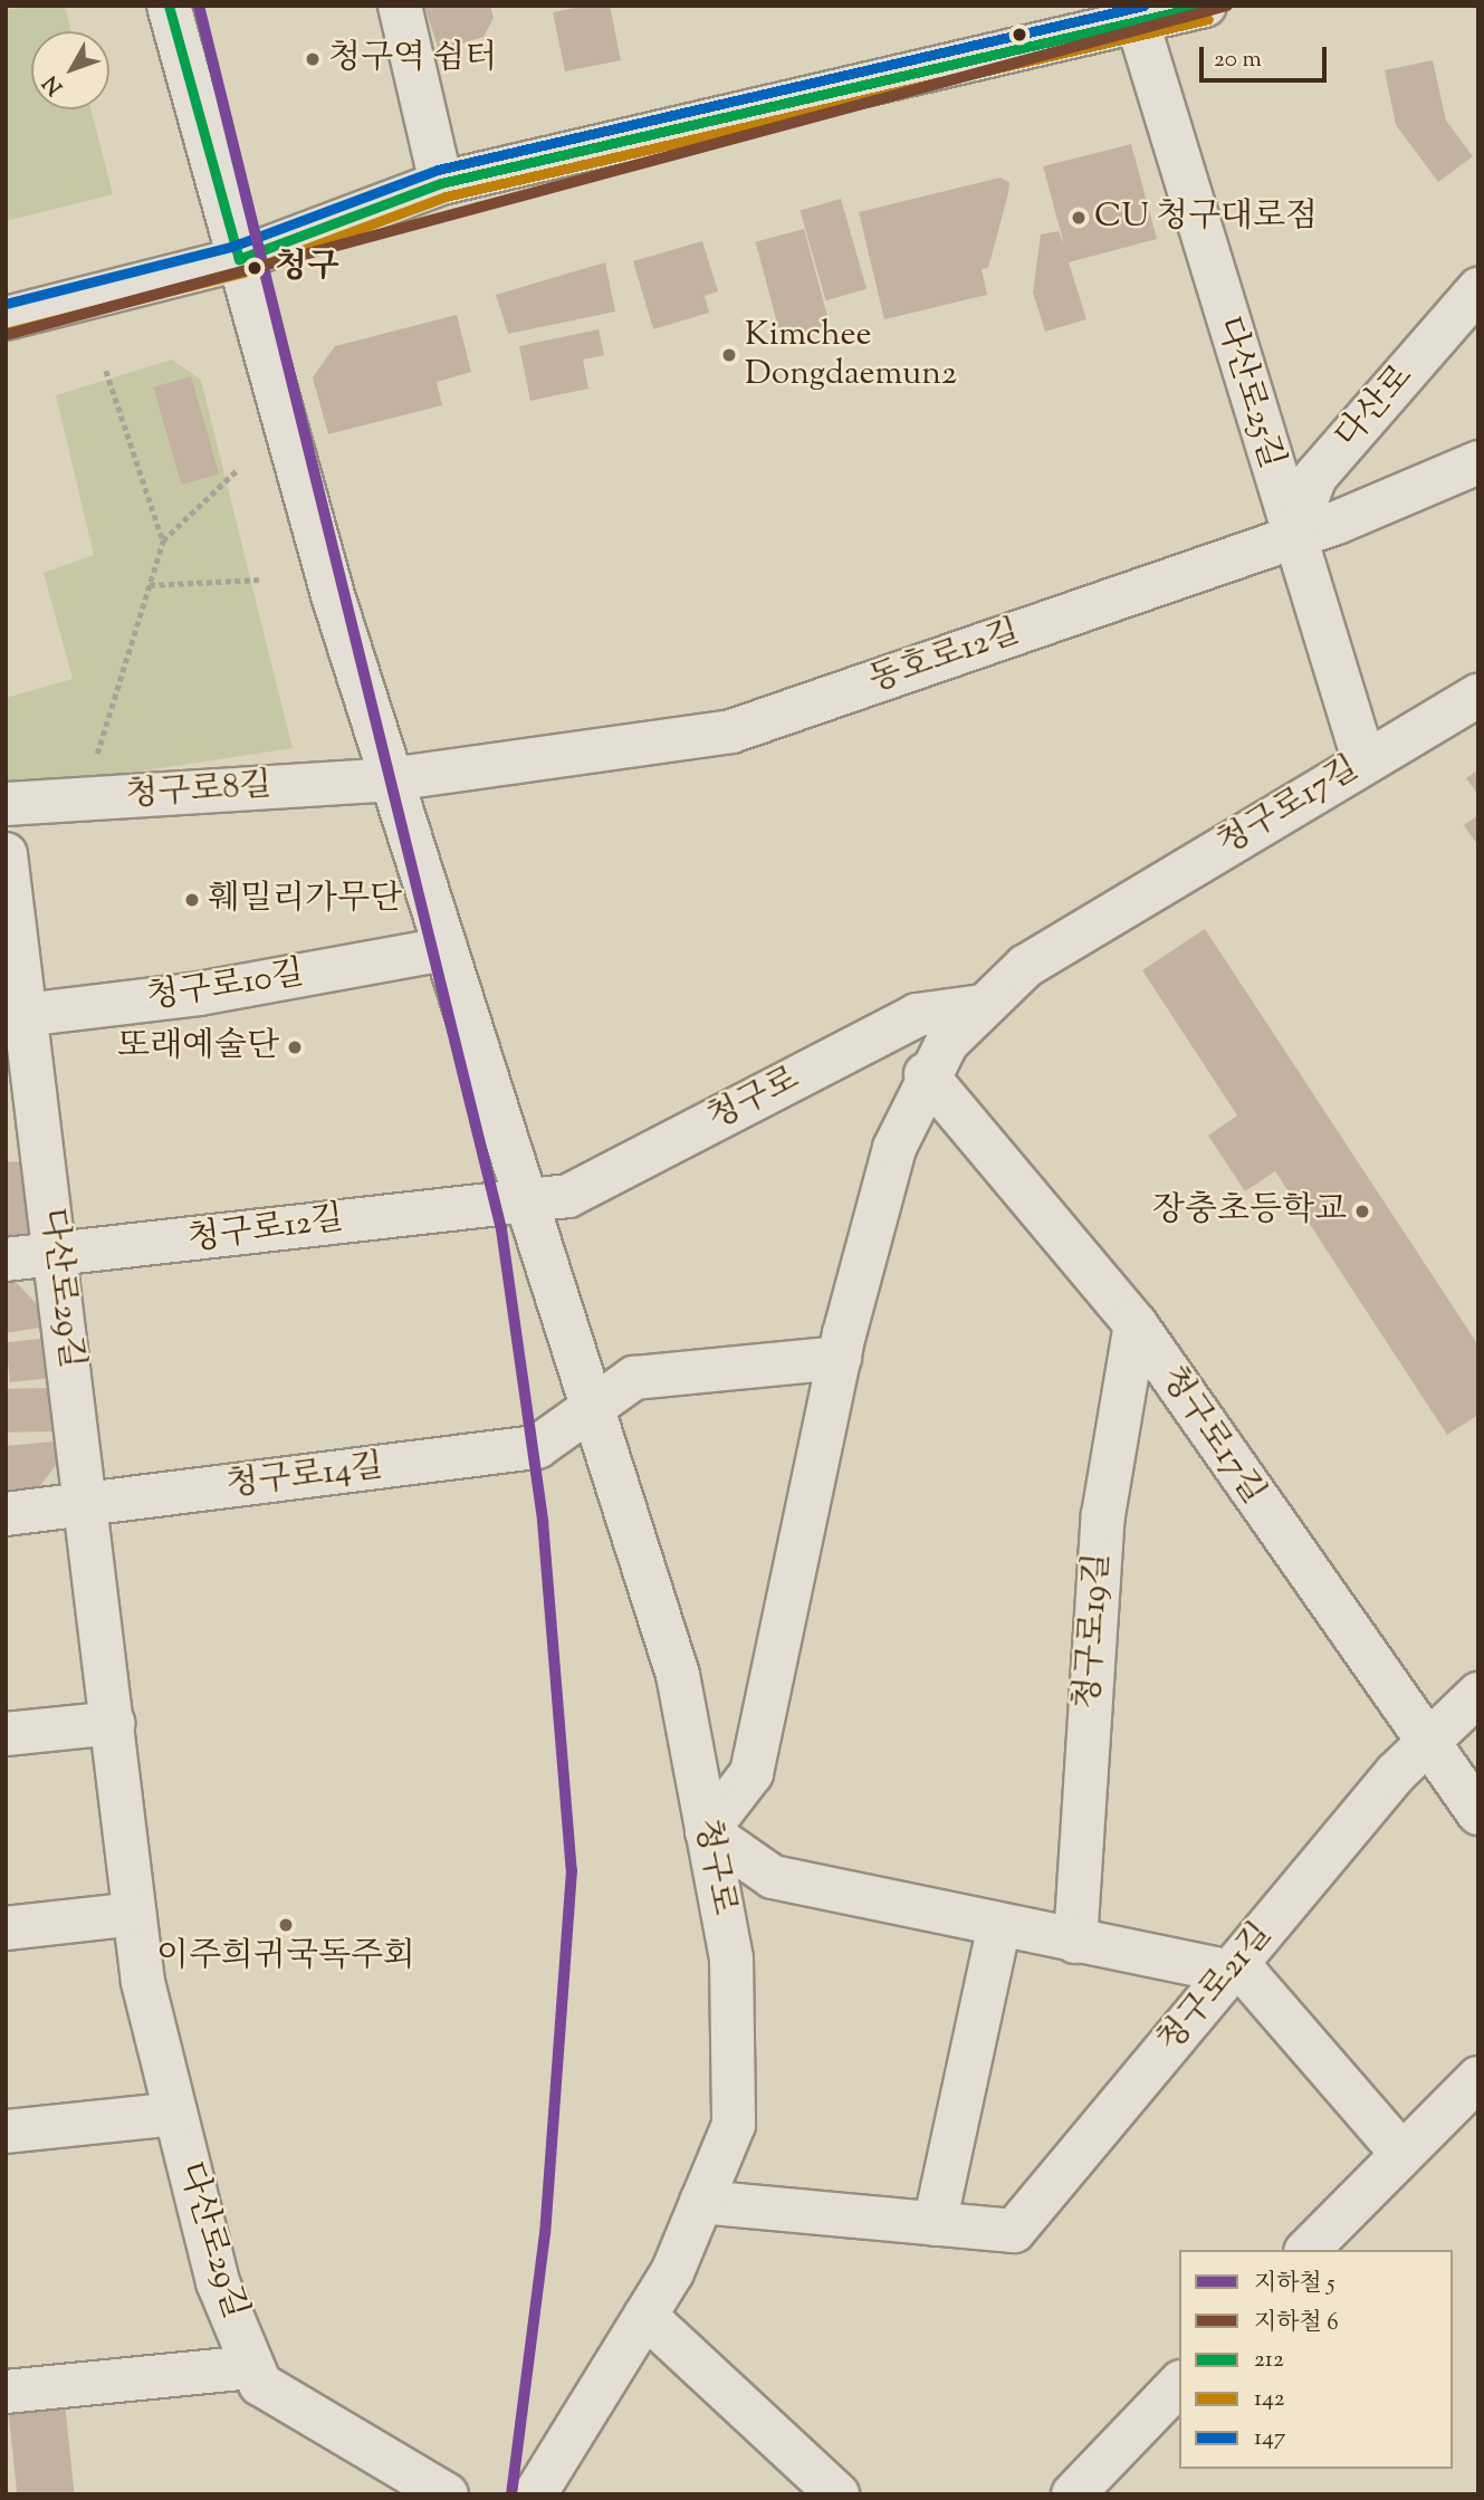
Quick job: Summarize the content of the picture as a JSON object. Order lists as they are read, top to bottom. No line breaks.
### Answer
{"streets":{"street":["다산로25길","다산로","동호로12길","청구로8길","청구로17길","청구로10길","청구로","청구로12길","다산로29길","청구로14길","청구로19길","청구로21길"]},"crossings":[["다산로25길","다산로"],["다산로25길","동호로12길"],["다산로25길","청구로17길"],["다산로","동호로12길"],["동호로12길","청구로8길"],["동호로12길","청구로"],["청구로8길","청구로"],["청구로17길","청구로"],["청구로17길","청구로19길"],["청구로17길","청구로21길"],["청구로10길","청구로"],["청구로10길","다산로29길"],["청구로","청구로12길"],["청구로","청구로14길"],["청구로","청구로21길"],["청구로12길","다산로29길"],["다산로29길","청구로14길"]],"places":["청구역 쉼터","CU 청구대로점","청구","Kimchee Dongdaemun2","훼밀리가무단","또래예술단","장충초등학교","이주희귀국독주회"],"lines":["metro line 5","metro line 6","transit line 212","transit line 147","transit line 142"],"legend":["지하철 5","지하철 6","212","142","147"],"scale_bar":"20 m","north":"bottom left"}
